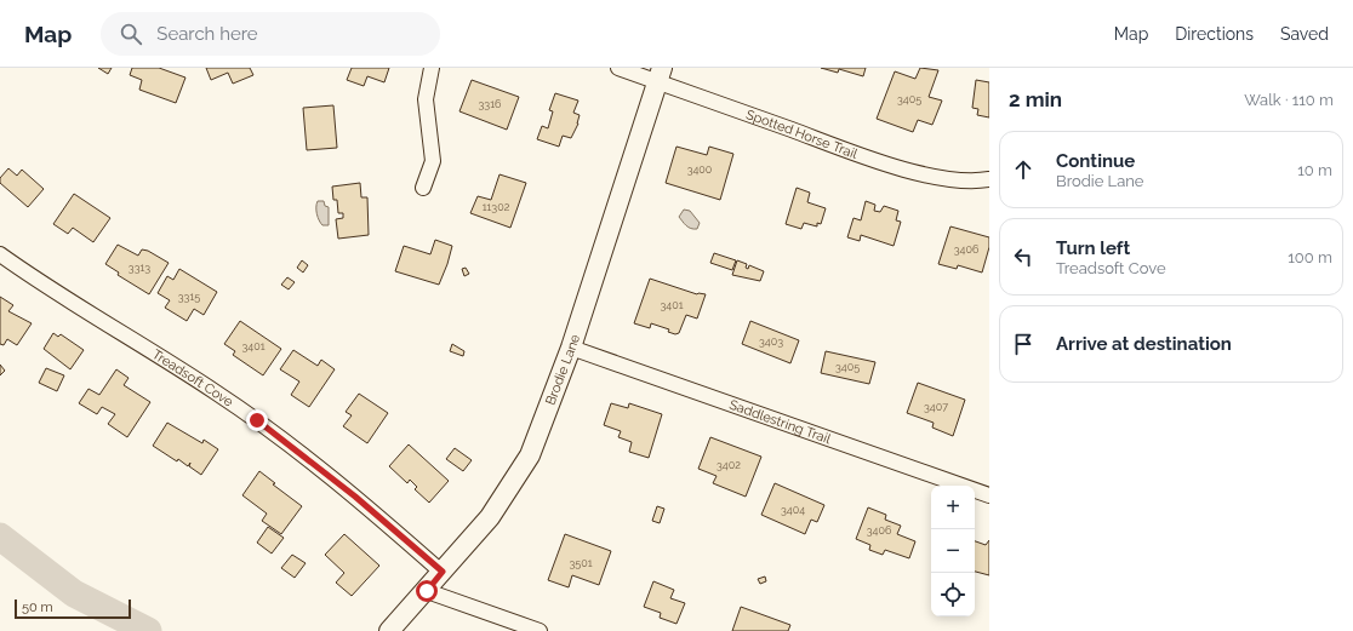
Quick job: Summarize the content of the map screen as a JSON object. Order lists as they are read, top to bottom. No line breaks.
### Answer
{"streets":{"main road":["Brodie Lane"],"street":["Spotted Horse Trail","Treadsoft Cove","Saddlestring Trail"]},"crossings":[["Spotted Horse Trail","Brodie Lane"],["Brodie Lane","Treadsoft Cove"],["Brodie Lane","Saddlestring Trail"]],"house_numbers":["3405","3316","3400","11302","3406","3313","3315","3401","3403","3401","3405","3407","3402","3404","3406","3501"],"scale_bar":"50 m","page":{"header":"Map","search":"Search here","nav":["Map","Directions","Saved"],"heading":["2 min","Walk · 110 m"],"list":[["Continue","Brodie Lane","10 m"],["Turn left","Treadsoft Cove","100 m"],"Arrive at destination"],"map_buttons":["+","−"],"scale":"50 m"}}
